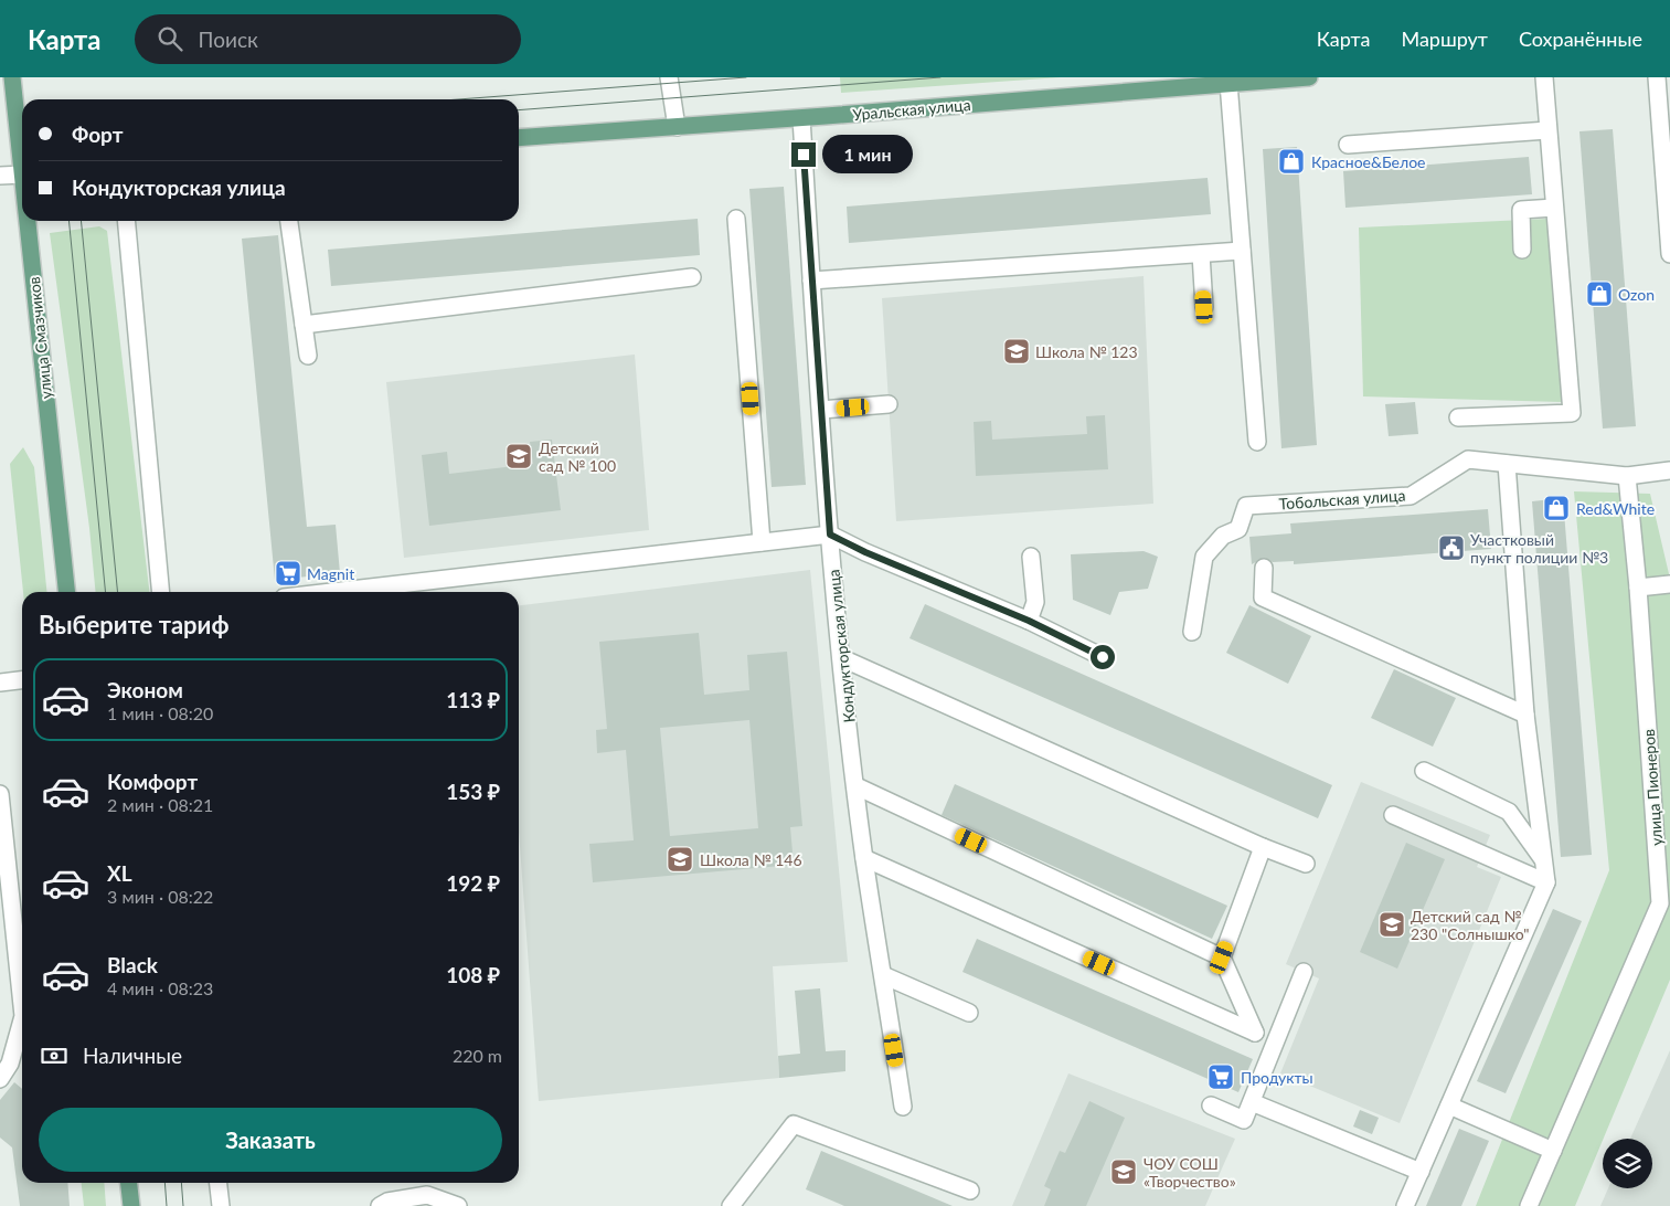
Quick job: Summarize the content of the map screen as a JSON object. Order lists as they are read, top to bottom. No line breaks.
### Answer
{"streets":{"main road":["Уральская улица","улица Смазчиков"],"street":["Тобольская улица","Кондукторская улица","улица Пионеров"]},"crossings":[["Уральская улица","Кондукторская улица"],["Тобольская улица","улица Пионеров"]],"places":{"shop":["Красное&Белое","Ozon","Red&White"],"school or university":["Школа № 123","Детский сад № 100","Школа № 146","Детский сад № 230 \"Солнышко\"","ЧОУ СОШ «Творчество»"],"public building":["Участковый пункт полиции №3"],"supermarket":["Magnit","Продукты"]},"page":{"header":"Карта","search":"Поиск","nav":["Карта","Маршрут","Сохранённые"],"banner":["Форт","Кондукторская улица"],"bubble":"1 мин","heading":"Выберите тариф","list":[{"name":"Эконом","note":"1 мин · 08:20","value":"113 ₽"},{"name":"Комфорт","note":"2 мин · 08:21","value":"153 ₽"},{"name":"XL","note":"3 мин · 08:22","value":"192 ₽"},{"name":"Black","note":"4 мин · 08:23","value":"108 ₽"}],"pay":["Наличные","220 m"],"buttons":"Заказать"}}
